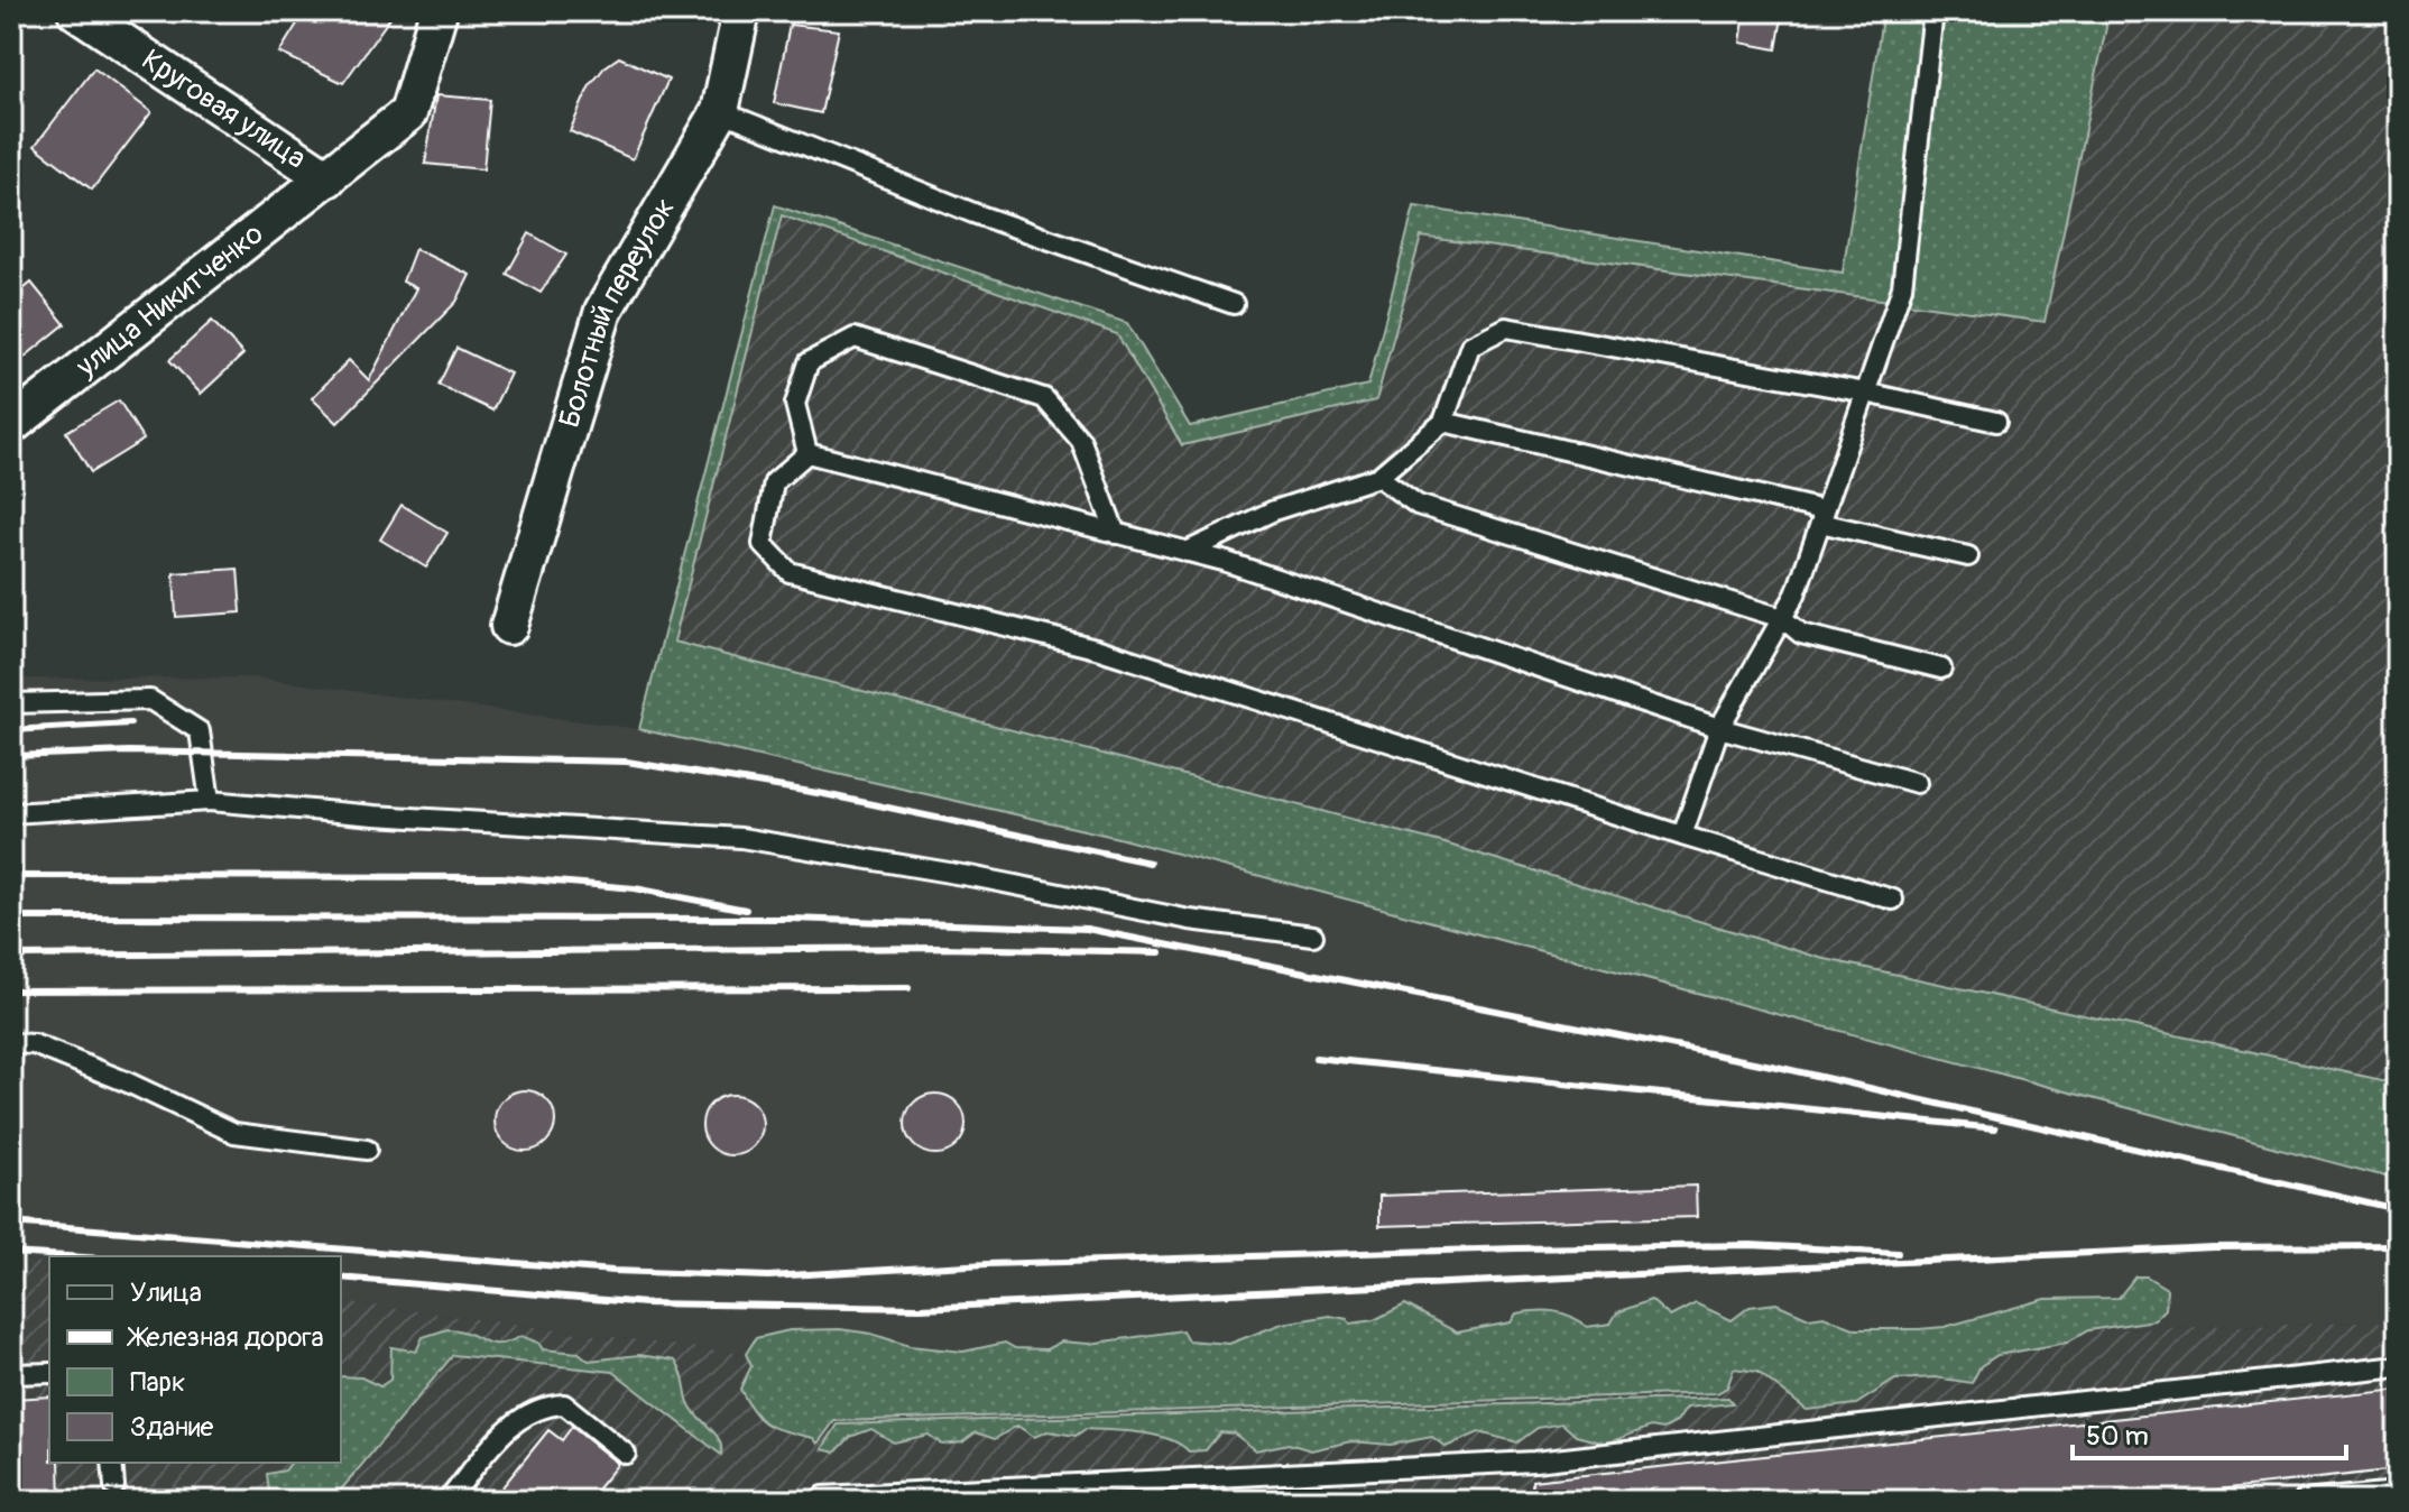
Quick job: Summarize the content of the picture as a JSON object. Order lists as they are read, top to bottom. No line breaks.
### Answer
{"streets":{"street":["Круговая улица","улица Никитченко","Болотный переулок"]},"crossings":[["Круговая улица","улица Никитченко"]],"legend":["Улица","Железная дорога","Парк","Здание"],"scale_bar":"50 m"}
